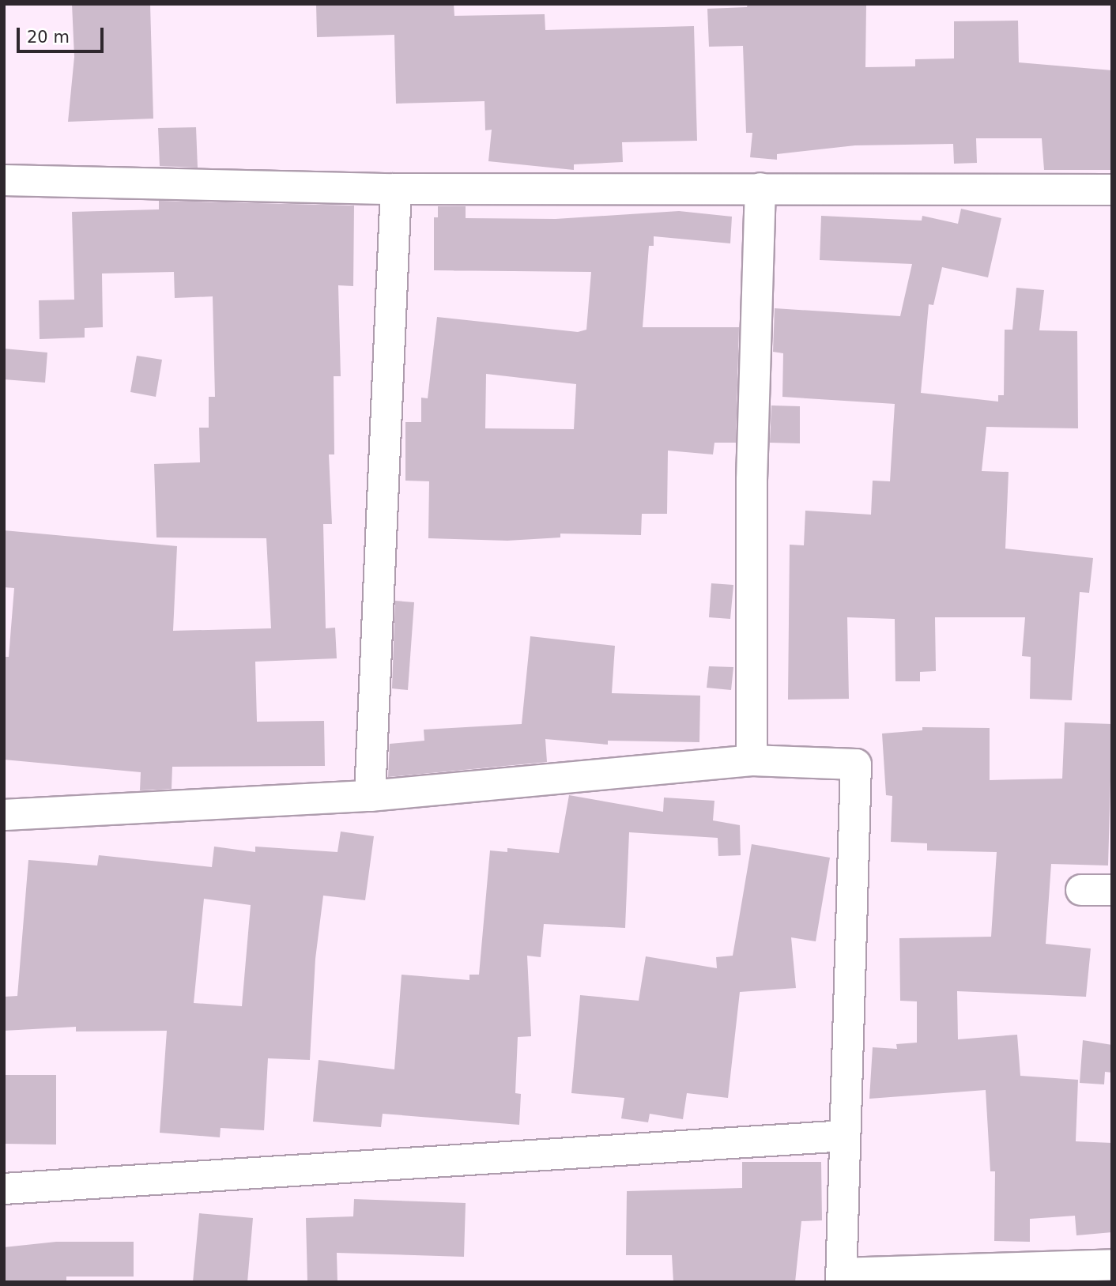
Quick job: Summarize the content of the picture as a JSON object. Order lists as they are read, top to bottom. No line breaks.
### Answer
{"scale_bar":"20 m"}
